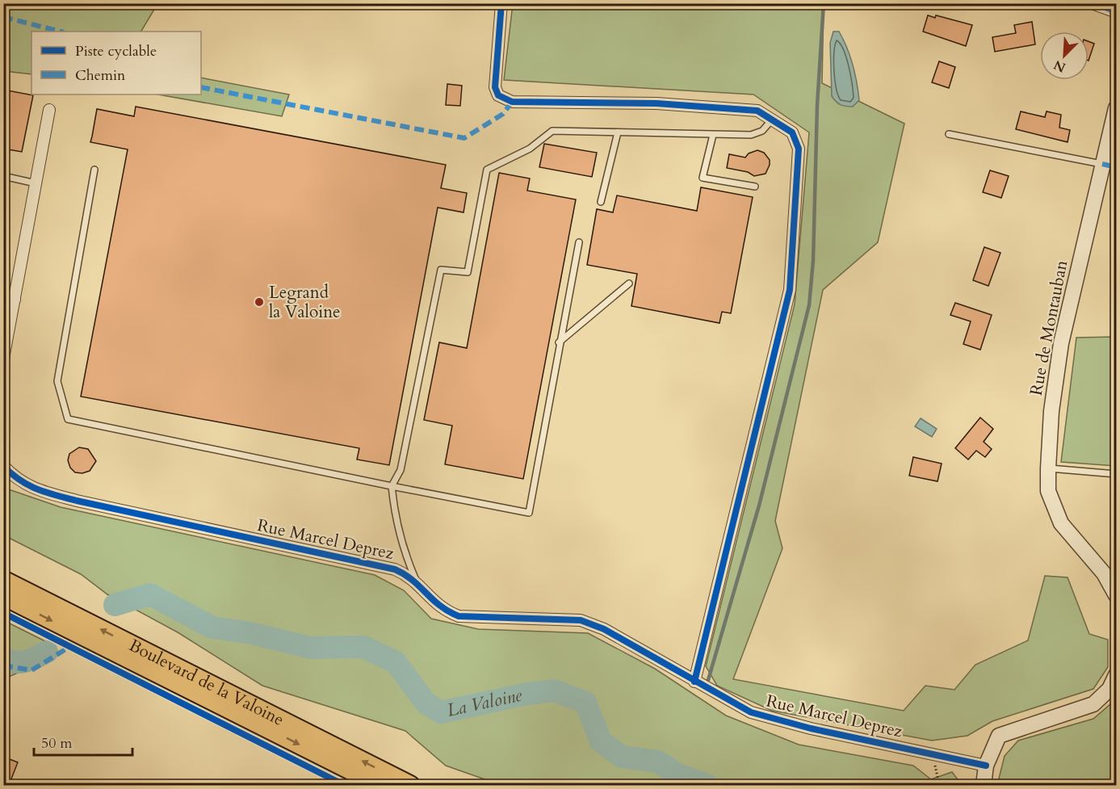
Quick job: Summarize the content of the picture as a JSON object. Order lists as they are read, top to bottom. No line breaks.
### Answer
{"streets":{"main road":["Boulevard de la Valoine"],"street":["Rue de Montauban","Rue Marcel Deprez"]},"water":["La Valoine"],"places":["Legrand la Valoine"],"legend":["Piste cyclable","Chemin"],"scale_bar":"50 m","north":"bottom left"}
